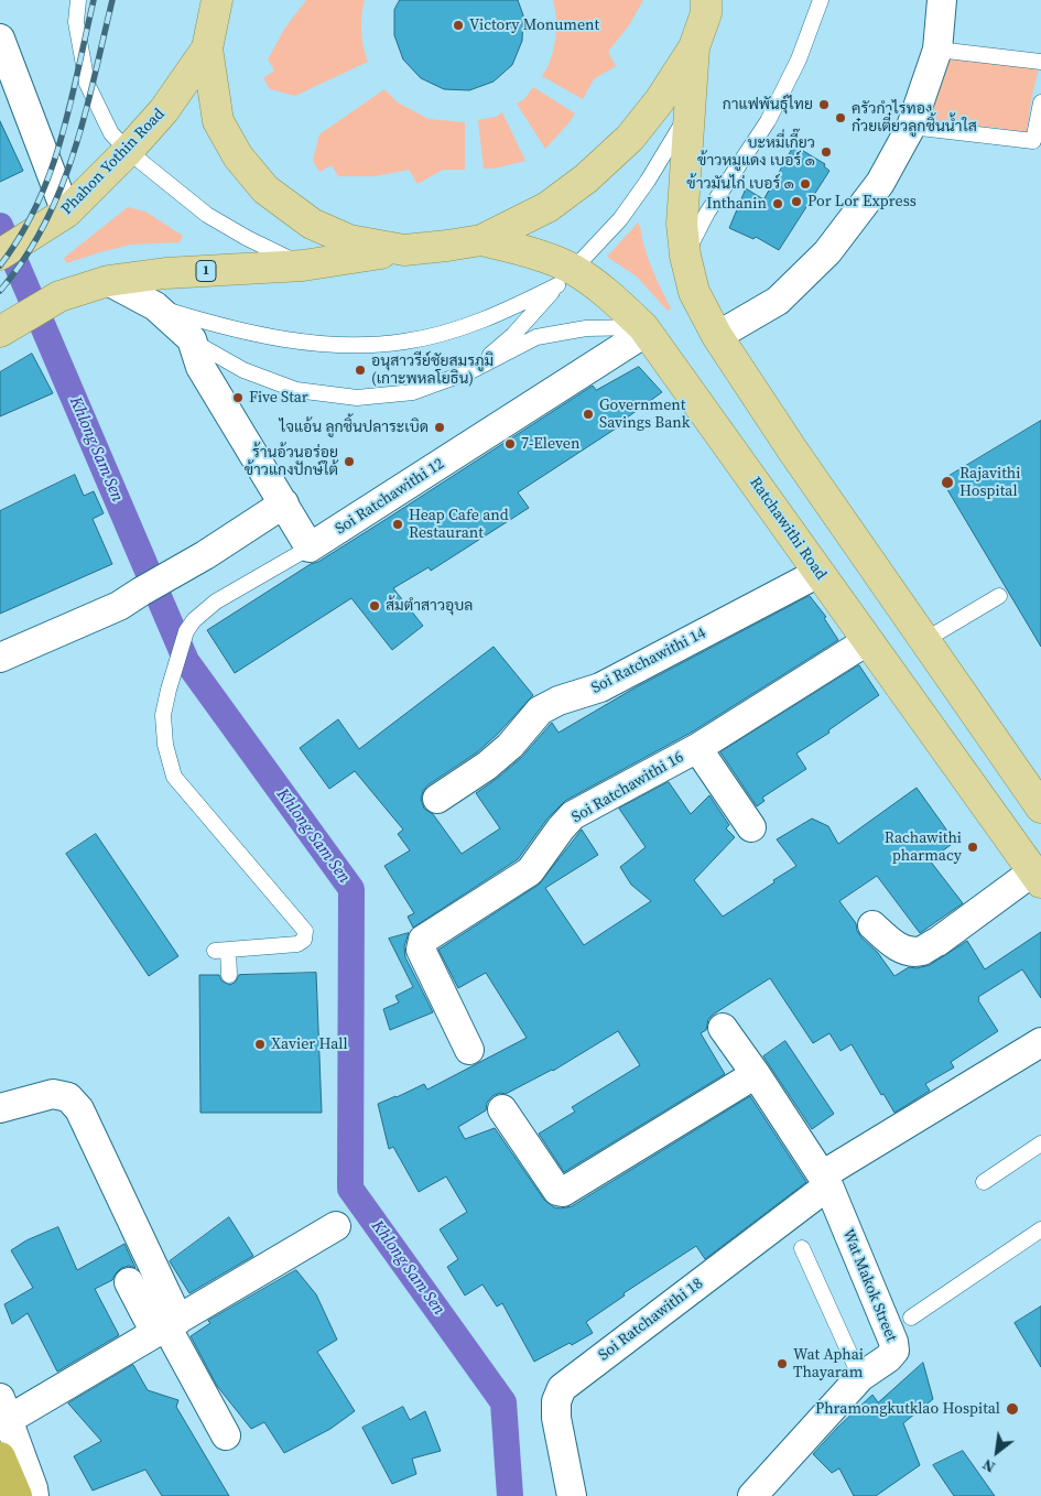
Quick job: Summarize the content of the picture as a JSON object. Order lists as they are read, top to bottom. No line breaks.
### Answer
{"streets":{"main road":["Phahon Yothin Road","1","Ratchawithi Road"],"street":["Soi Ratchawithi 12","Soi Ratchawithi 14","Soi Ratchawithi 16","Wat Makok Street","Soi Ratchawithi 18"]},"crossings":[["Soi Ratchawithi 12","Ratchawithi Road"],["Ratchawithi Road","Soi Ratchawithi 14"],["Ratchawithi Road","Soi Ratchawithi 16"],["Wat Makok Street","Soi Ratchawithi 18"]],"water":["Khlong Sam Sen"],"places":["Victory Monument","กาแฟพันธุ์ไทย","ครัวกำไรทอง ก๋วยเตี๋ยวลูกชิ้นน้ำใส","บะหมี่เกี๊ยว ข้าวหมูแดง เบอร์ ๑","ข้าวมันไก่ เบอร์ ๑","Por Lor Express","Inthanin","อนุสาวรีย์ชัยสมรภูมิ (เกาะพหลโยธิน)","Five Star","Government Savings Bank","ไจแอ้น ลูกชิ้นปลาระเบิด","7-Eleven","ร้านอ้วนอร่อย ข้าวแกงปักษ์ใต้","Rajavithi Hospital","Heap Cafe and Restaurant","ส้มตำสาวอุบล","Rachawithi pharmacy","Xavier Hall","Wat Aphai Thayaram","Phramongkutklao Hospital"],"north":"bottom left"}
